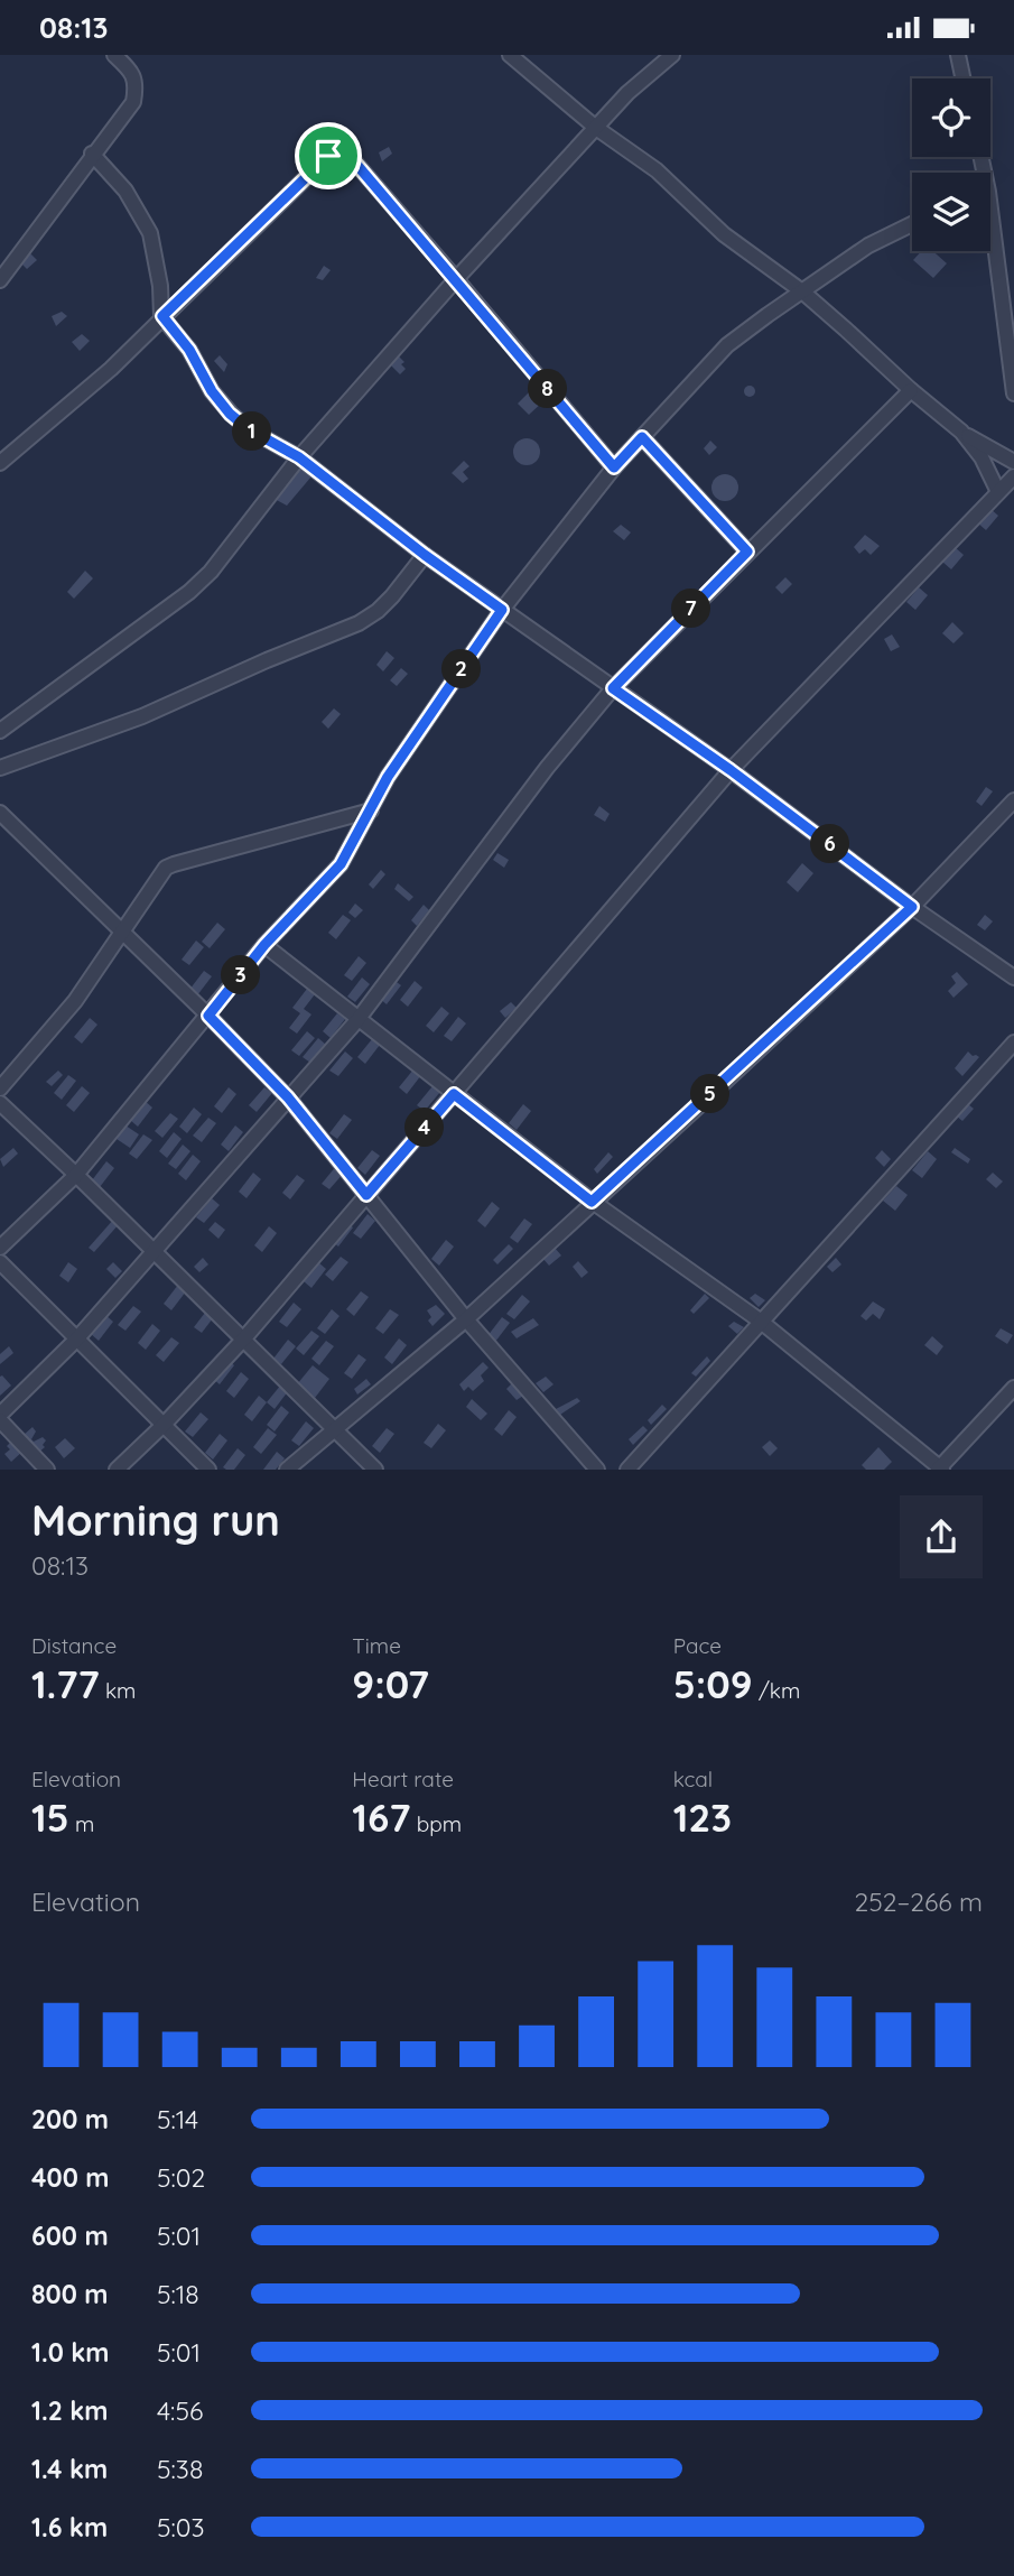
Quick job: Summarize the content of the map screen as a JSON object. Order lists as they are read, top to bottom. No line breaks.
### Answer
{"page":{"status":"08:13","pins":["8","1","7","2","6","3","5","4"],"heading":["Morning run","08:13"],"stats":[["Distance","1.77 km"],["Time","9:07"],["Pace","5:09 /km"],["Elevation","15 m"],["Heart rate","167 bpm"],["kcal","123"]],"chart":["Elevation","252–266 m"],"list":[{"name":"200 m","note":"5:14"},{"name":"400 m","note":"5:02"},{"name":"600 m","note":"5:01"},{"name":"800 m","note":"5:18"},{"name":"1.0 km","note":"5:01"},{"name":"1.2 km","note":"4:56"},{"name":"1.4 km","note":"5:38"},{"name":"1.6 km","note":"5:03"}]}}
